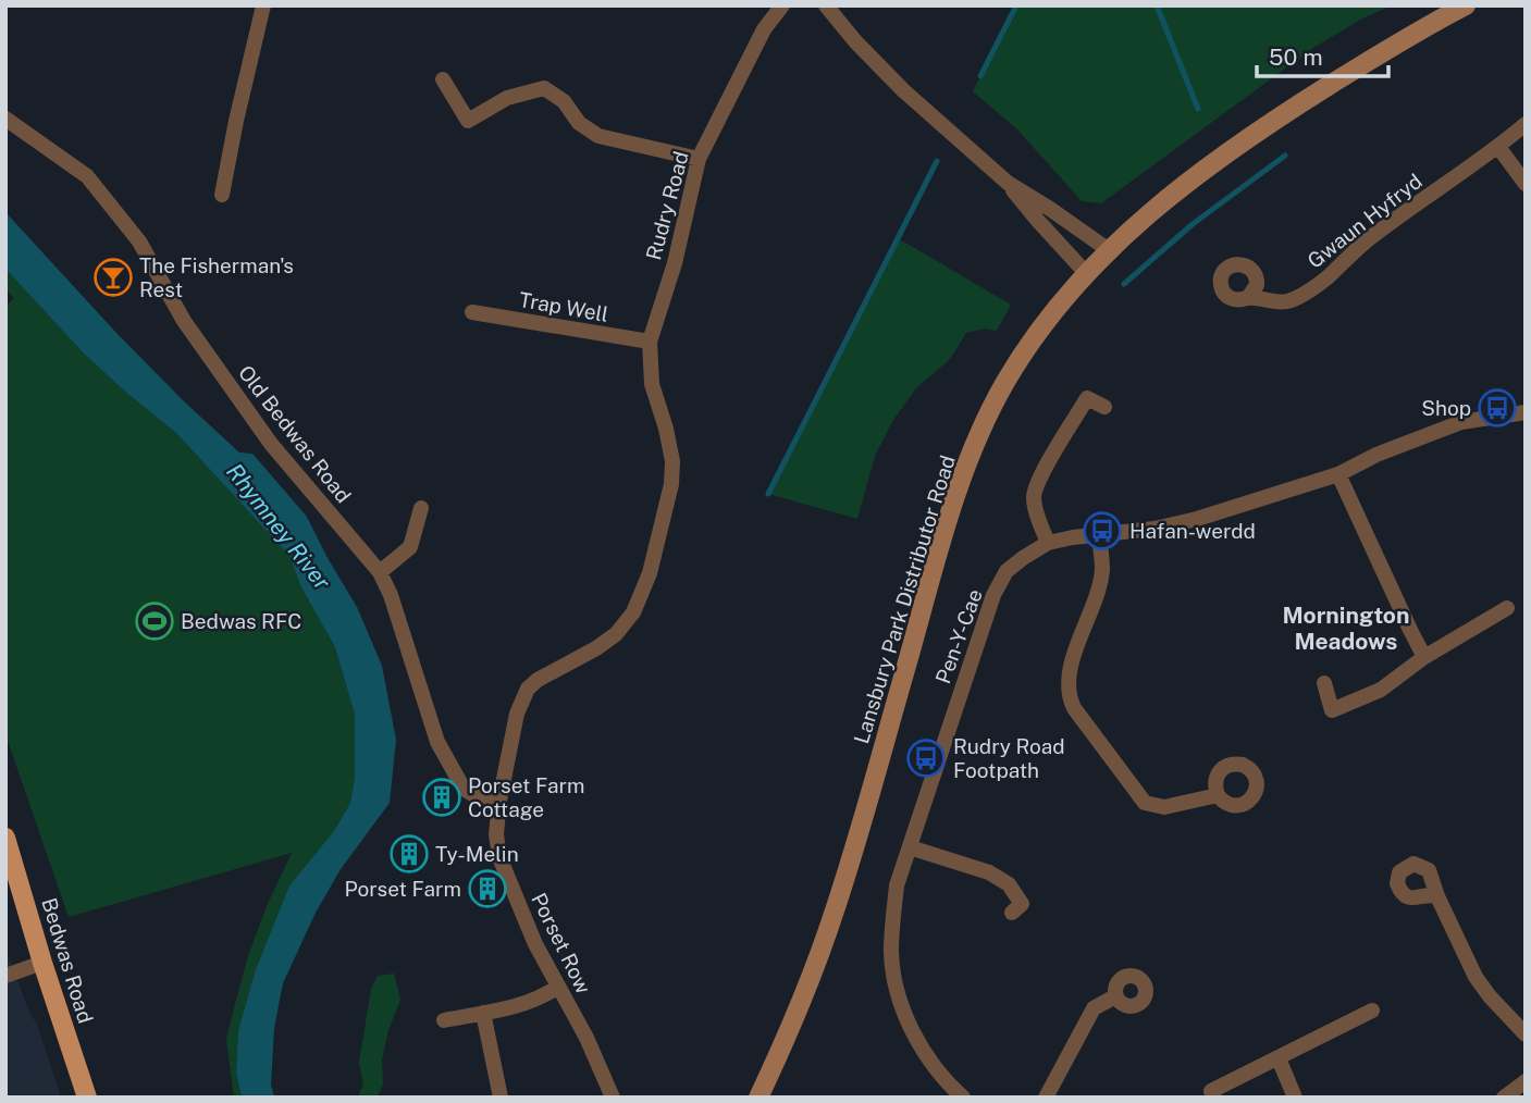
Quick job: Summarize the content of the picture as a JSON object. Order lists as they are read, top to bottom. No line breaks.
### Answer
{"streets":{"main road":["Bedwas Road"],"street":["Rudry Road","Gwaun Hyfryd","Trap Well","Old Bedwas Road","Lansbury Park Distributor Road","Pen-Y-Cae","Porset Row"]},"crossings":[["Rudry Road","Trap Well"],["Rudry Road","Porset Row"],["Trap Well","Porset Row"],["Old Bedwas Road","Porset Row"]],"districts":["Mornington Meadows"],"water":["Rhymney River"],"places":{"bar":["The Fisherman's Rest"],"bus stop":["Shop","Hafan-werdd","Rudry Road Footpath"],"sports":["Bedwas RFC"],"building":["Porset Farm Cottage","Ty-Melin","Porset Farm"]},"scale_bar":"50 m"}
